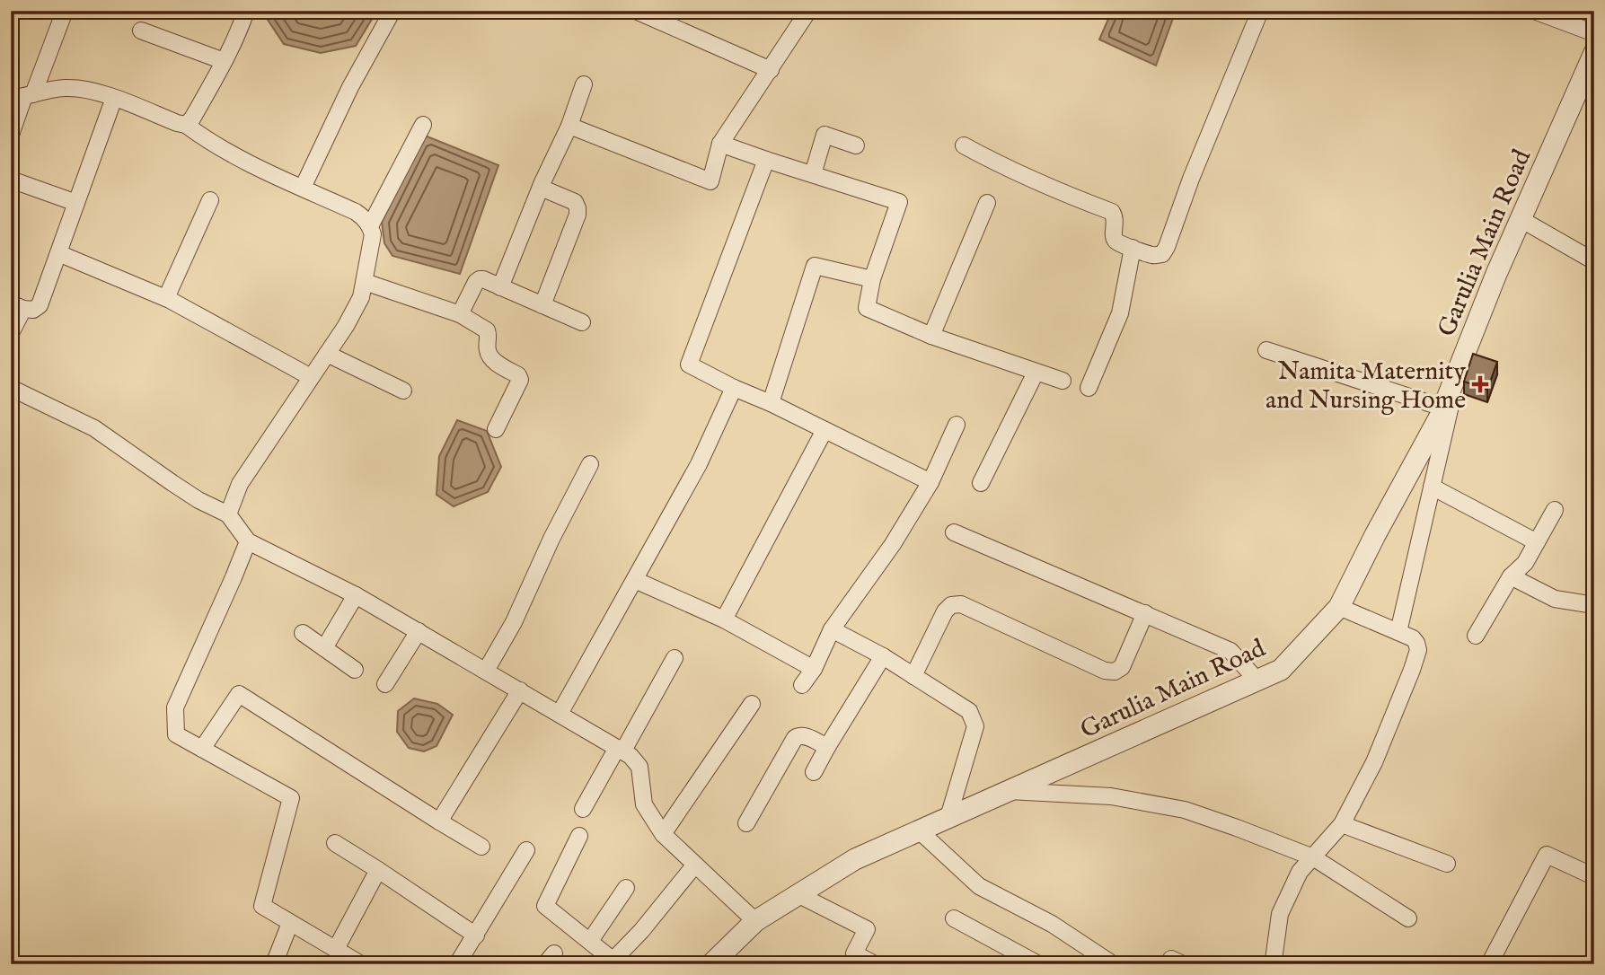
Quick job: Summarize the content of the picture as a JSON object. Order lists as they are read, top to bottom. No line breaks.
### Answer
{"streets":{"street":["Garulia Main Road"]},"places":{"health":["Namita Maternity and Nursing Home"]}}
